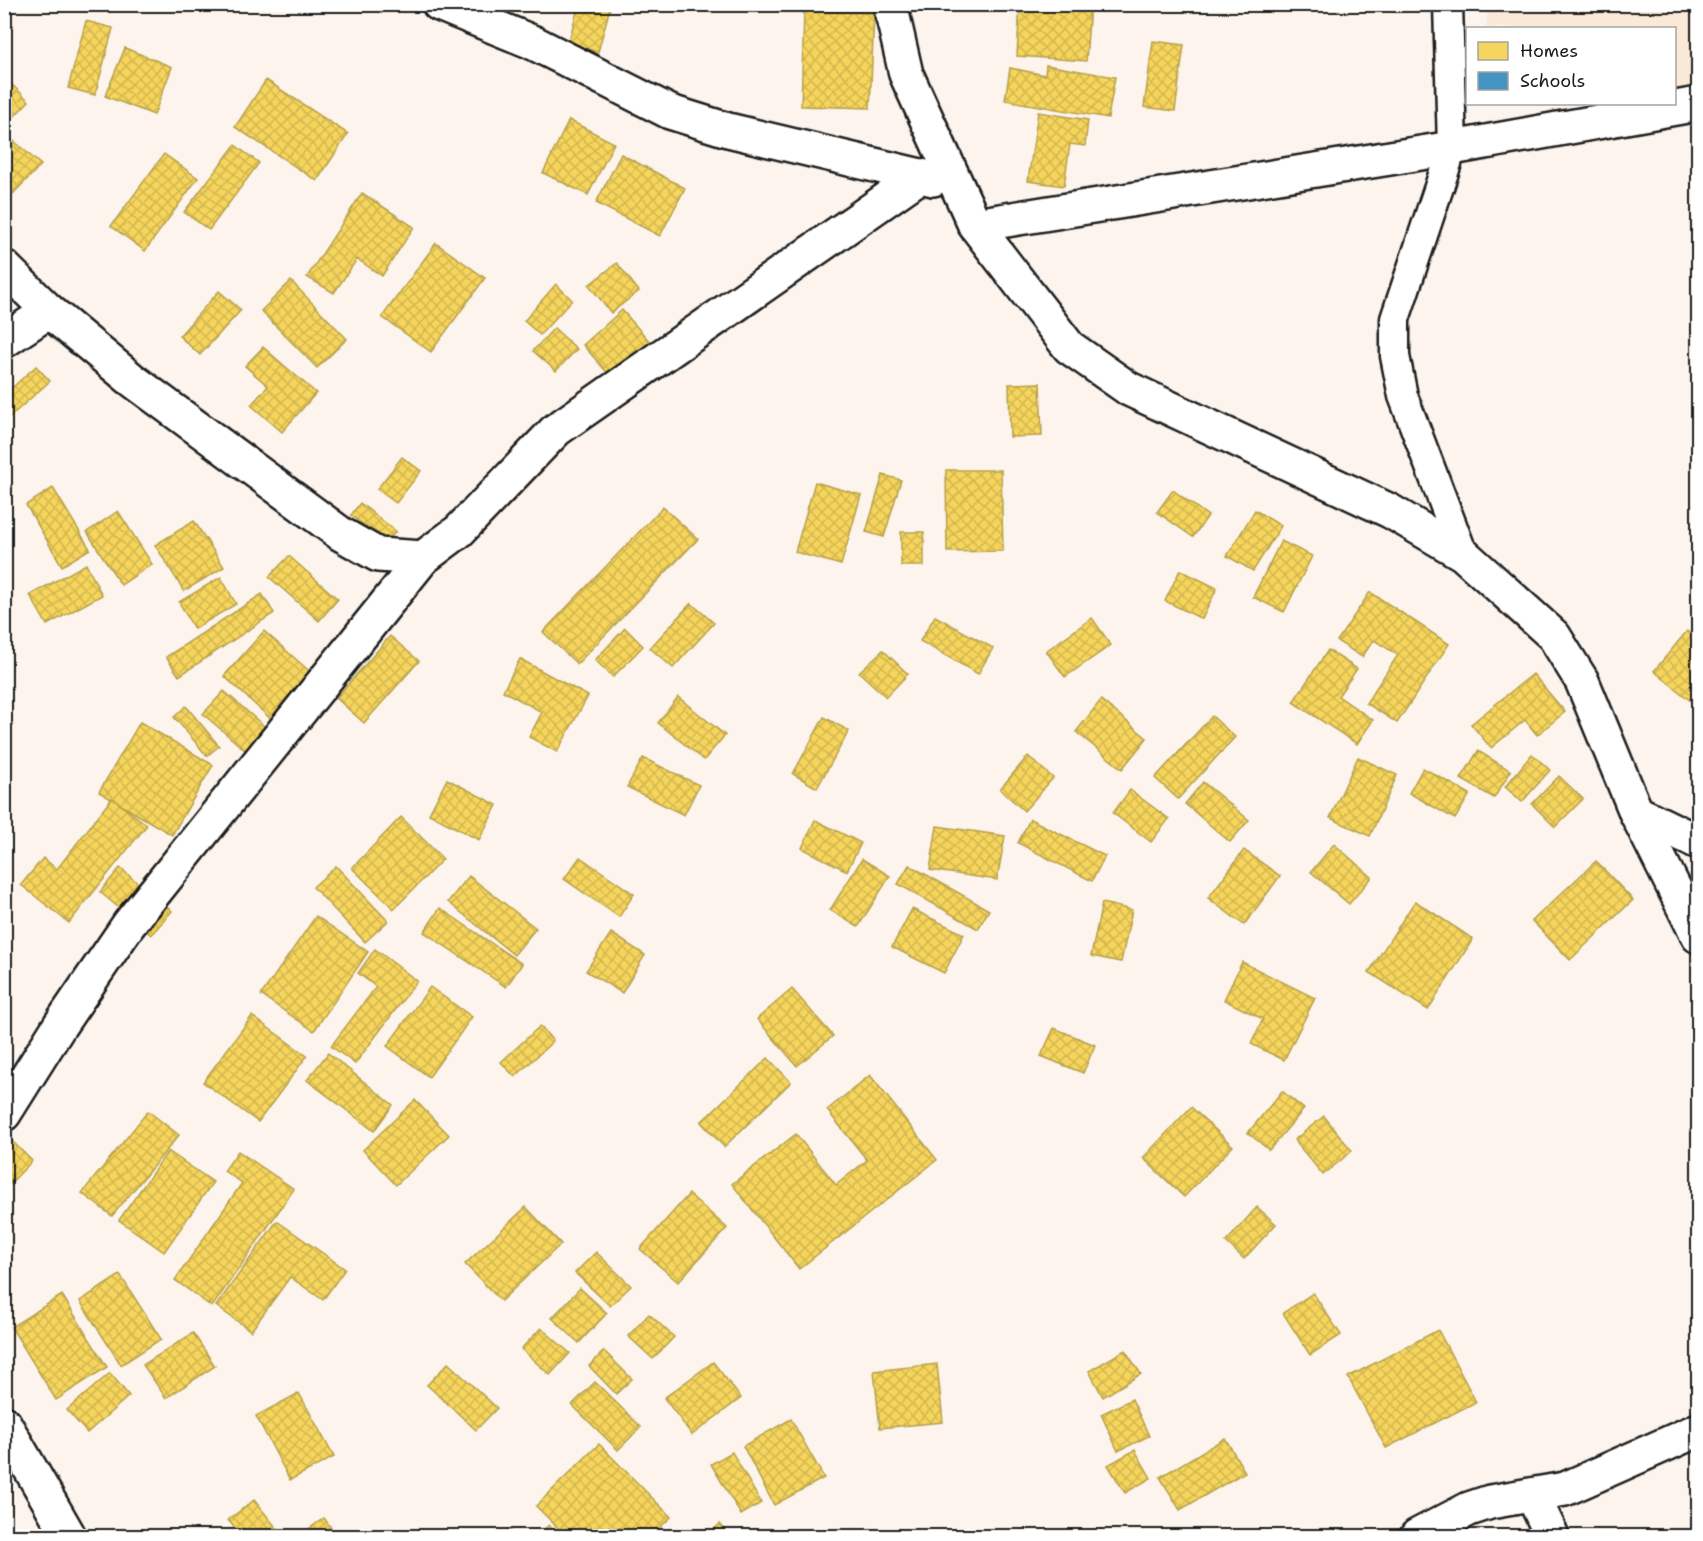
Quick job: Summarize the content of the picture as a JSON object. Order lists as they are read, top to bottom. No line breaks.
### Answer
{"legend":["Homes","Schools"]}
